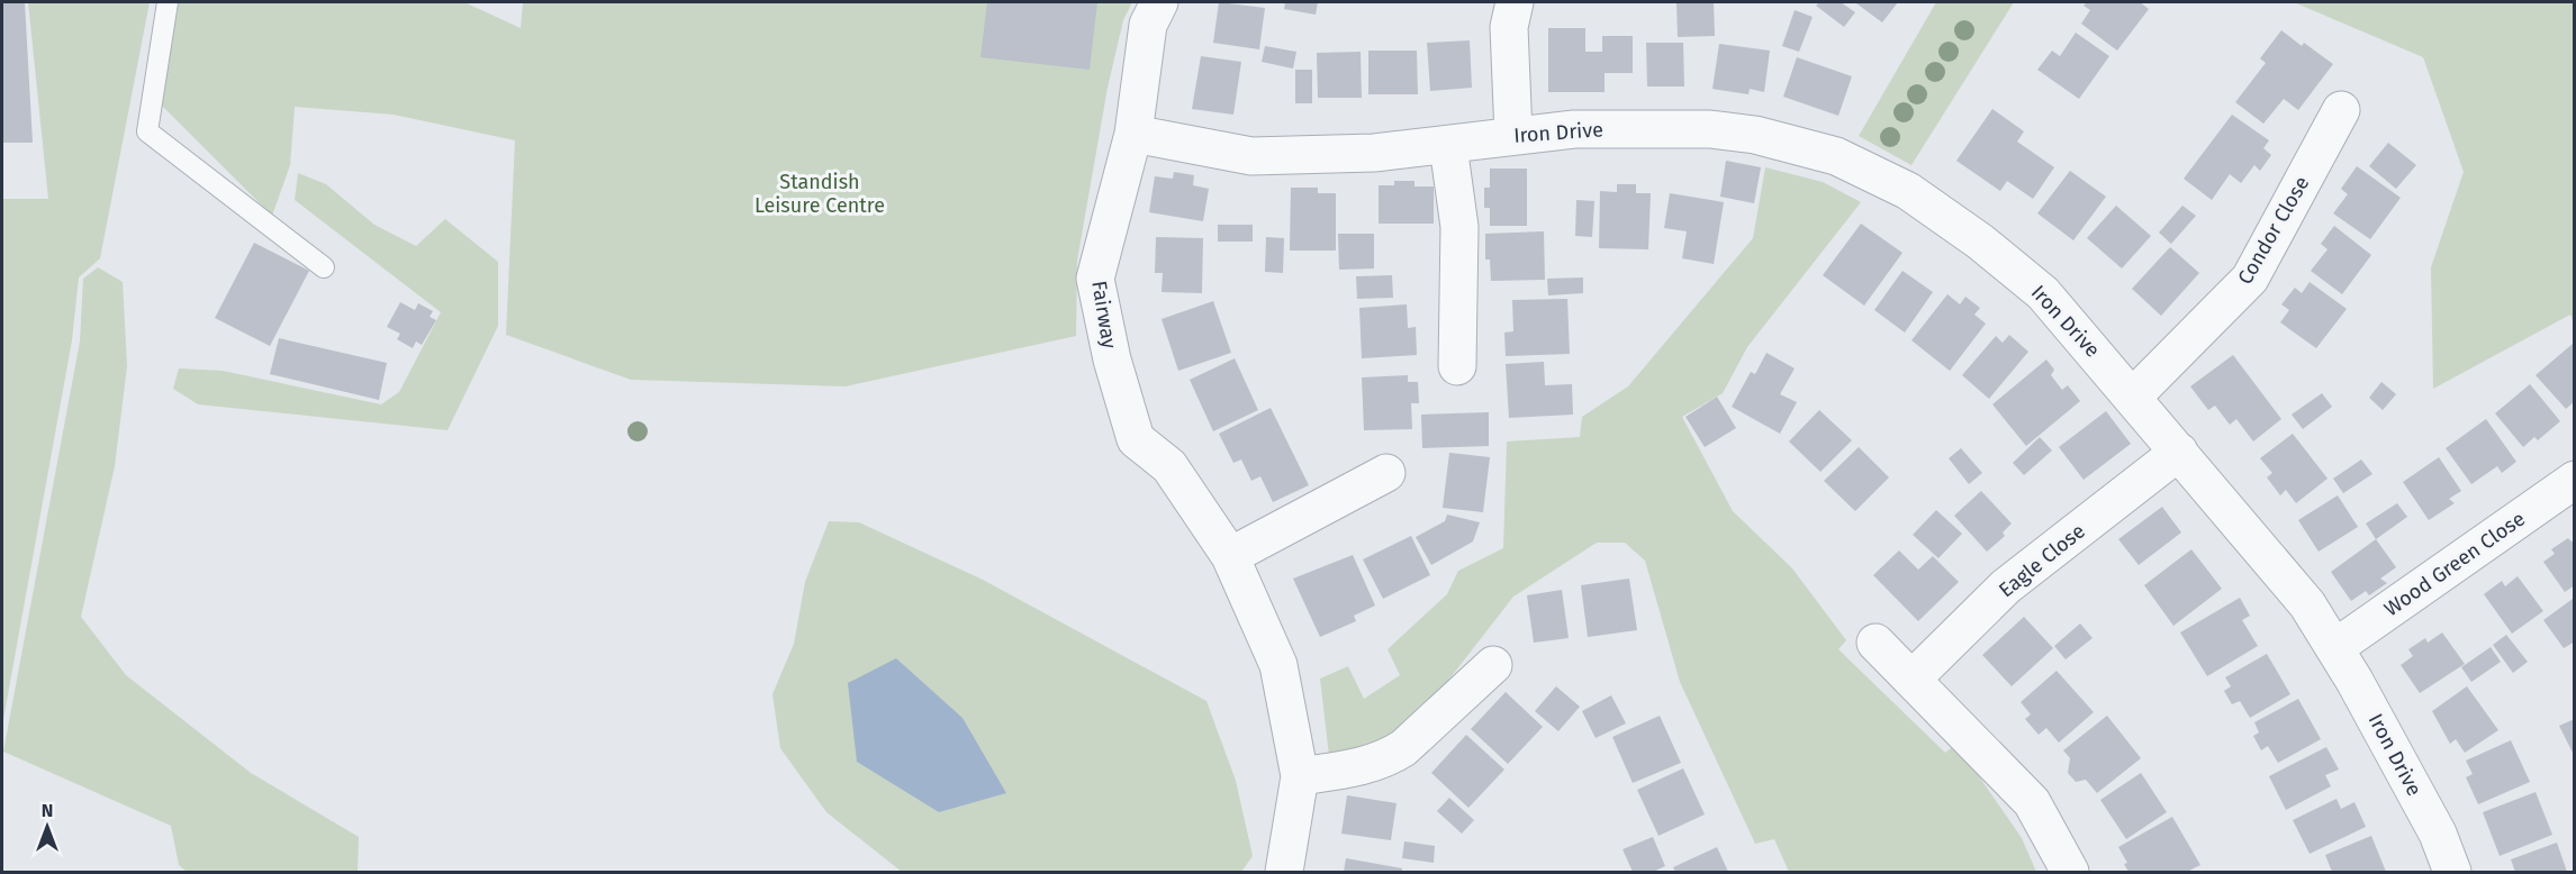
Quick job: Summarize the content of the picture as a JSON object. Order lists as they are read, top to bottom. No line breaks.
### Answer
{"streets":{"street":["Iron Drive","Condor Close","Fairway","Eagle Close","Wood Green Close"]},"crossings":[["Iron Drive","Condor Close"],["Iron Drive","Fairway"],["Iron Drive","Eagle Close"],["Iron Drive","Wood Green Close"]],"parks":["Standish Leisure Centre"],"north":"top"}
